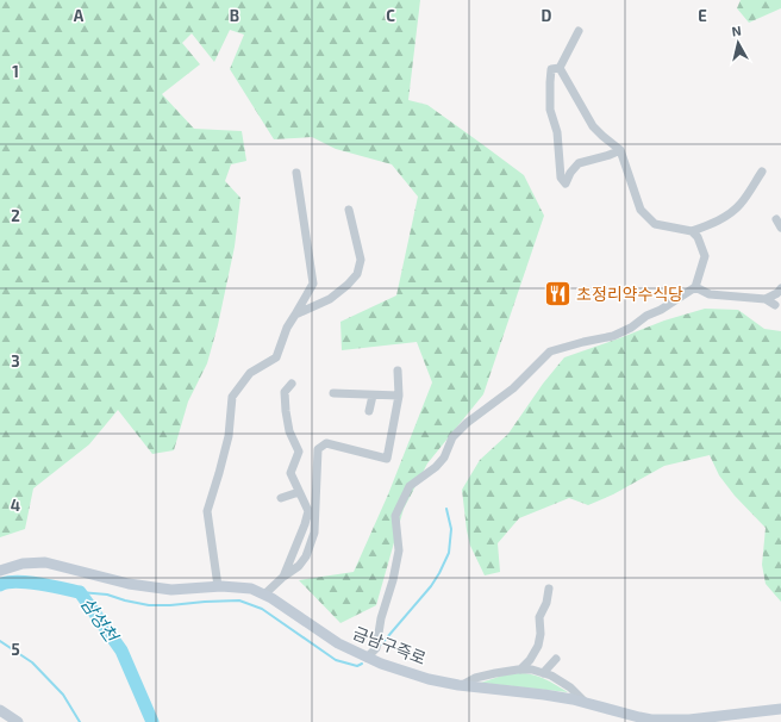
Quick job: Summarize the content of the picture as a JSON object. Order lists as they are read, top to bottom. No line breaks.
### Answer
{"streets":{"main road":["금남구즉로"]},"water":["삼성천"],"places":{"restaurant":["초정리약수식당"]},"north":"top","grid":{"columns":["A","B","C","D","E"],"rows":["1","2","3","4","5"]}}
